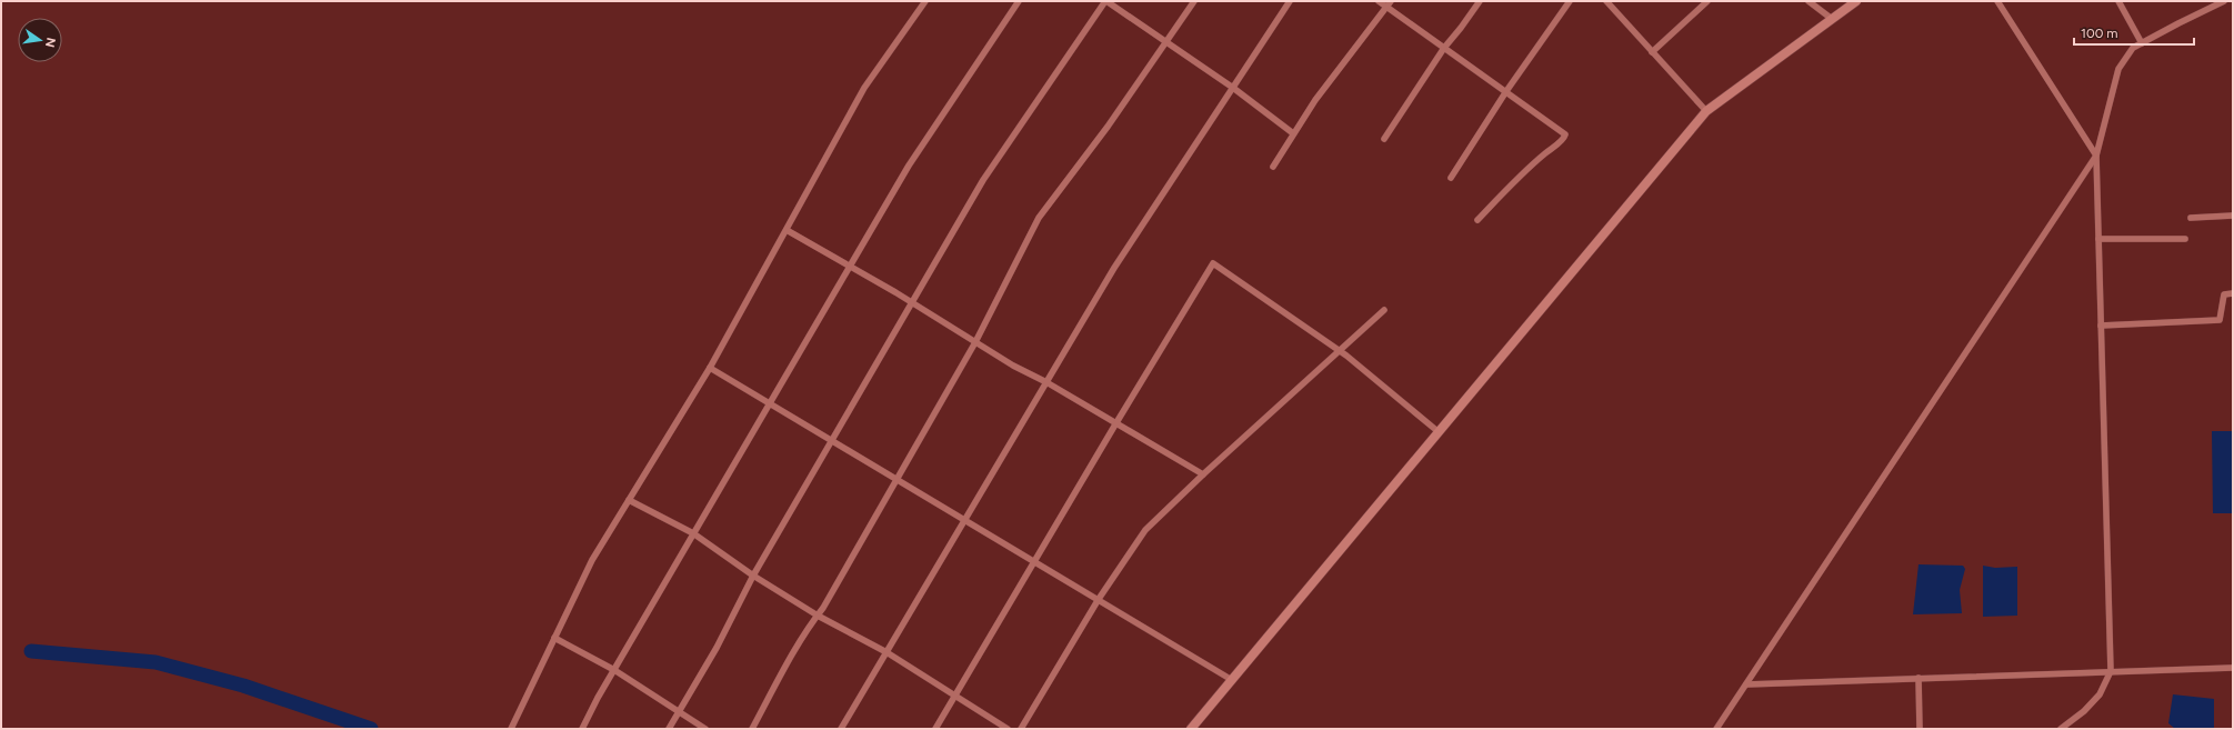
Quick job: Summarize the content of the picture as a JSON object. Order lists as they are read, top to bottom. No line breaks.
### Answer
{"scale_bar":"100 m","north":"right"}
